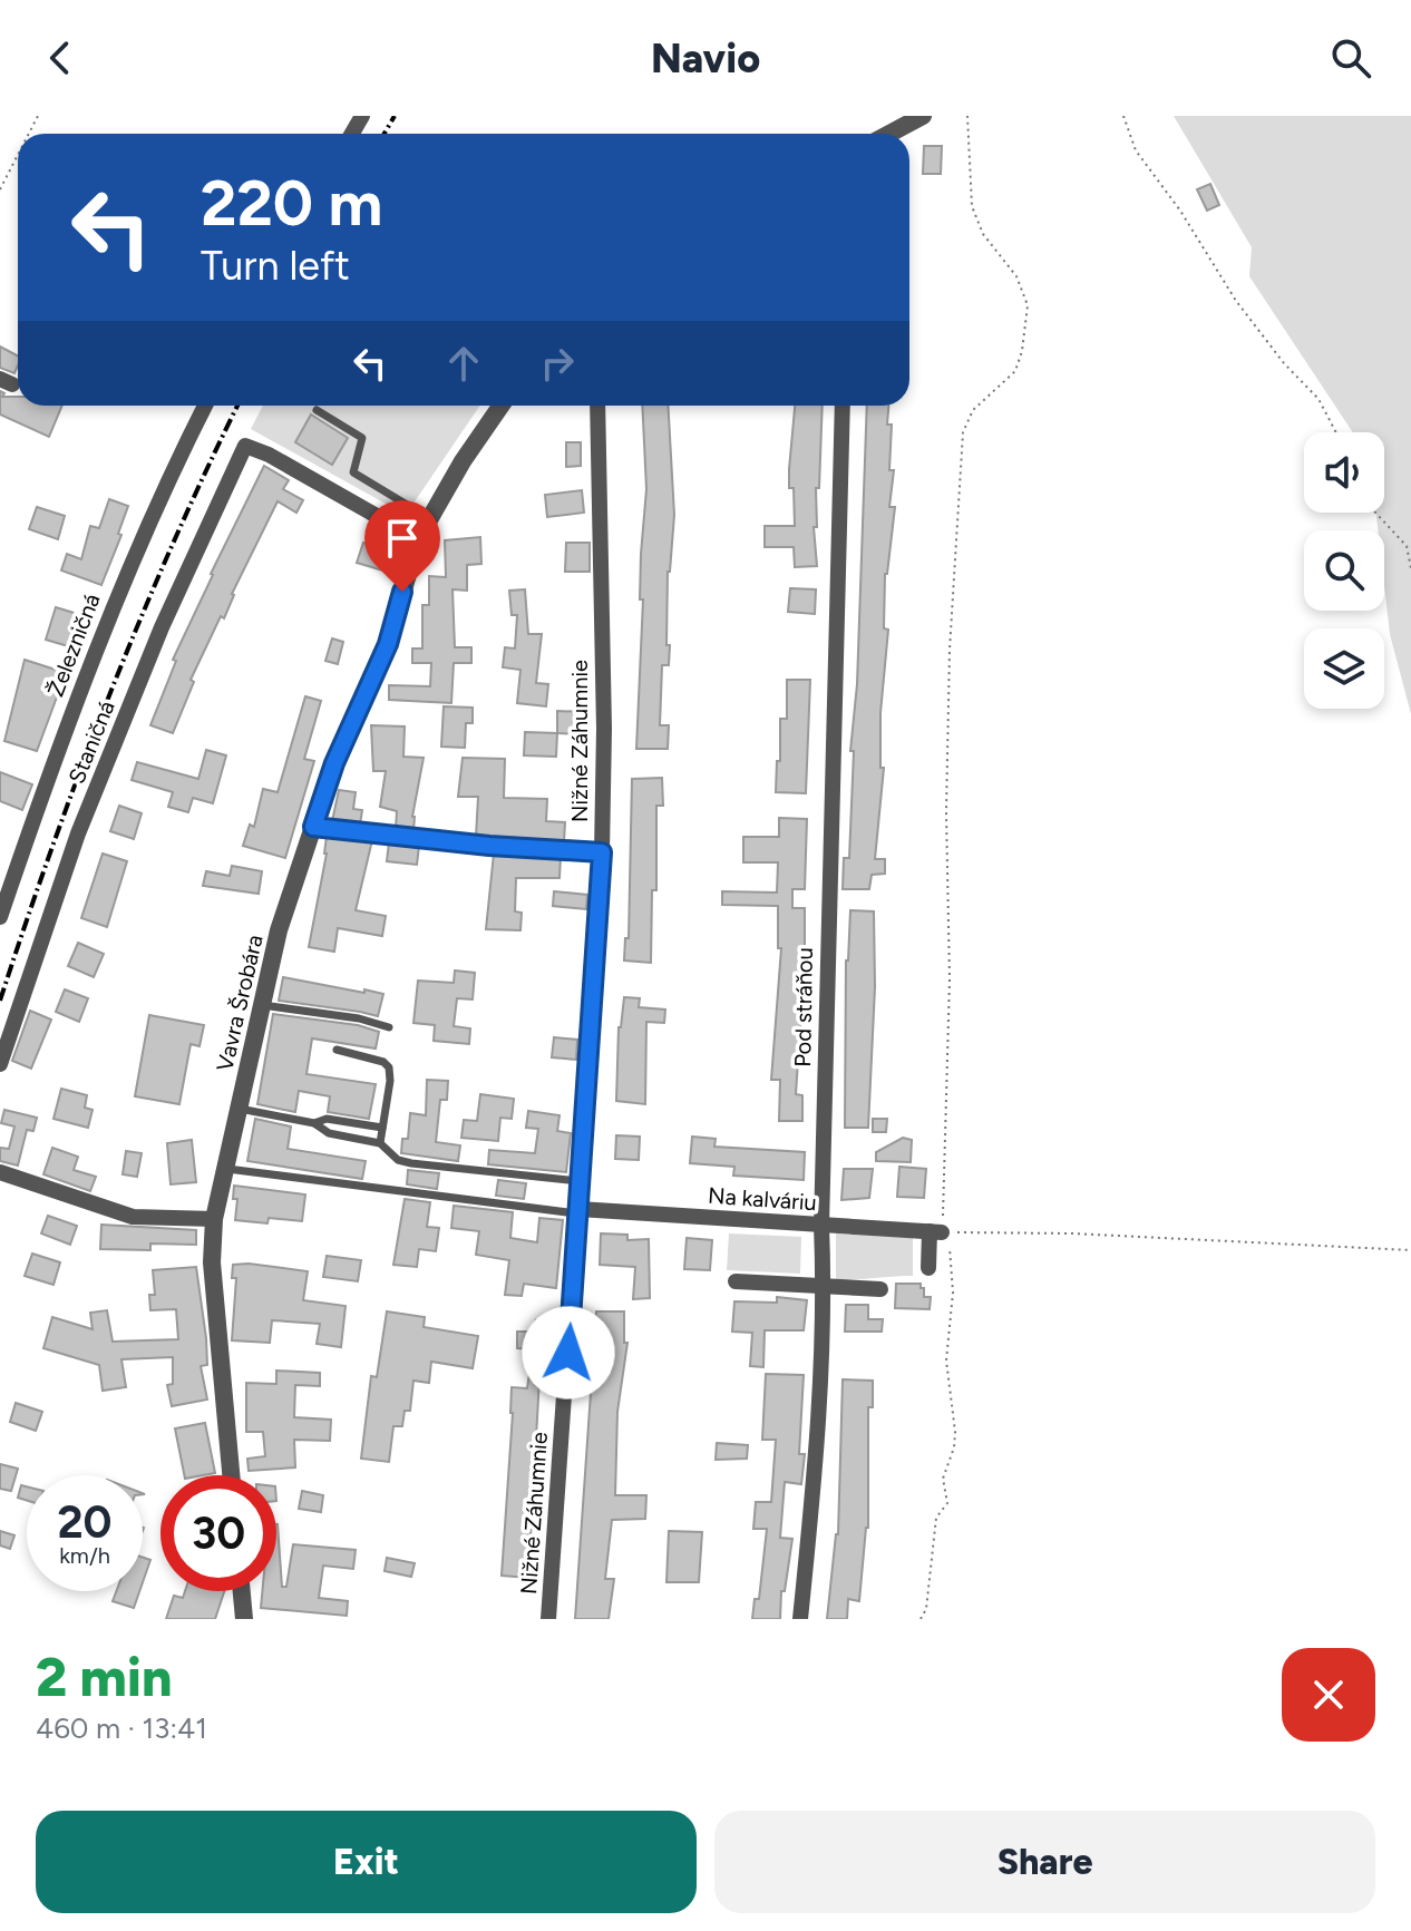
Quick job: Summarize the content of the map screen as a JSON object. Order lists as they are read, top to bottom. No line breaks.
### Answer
{"streets":{"street":["Železničná","Nižné Záhumnie","Staničná","Vavra Šrobára","Pod stráňou","Na kalváriu"]},"crossings":[["Nižné Záhumnie","Na kalváriu"],["Staničná","Vavra Šrobára"],["Pod stráňou","Na kalváriu"]],"page":{"header":"Navio","turn":["220 m","Turn left"],"speed":"20 km/h","limit":"30","heading":["2 min","460 m · 13:41"],"buttons":["Exit","Share"]}}
